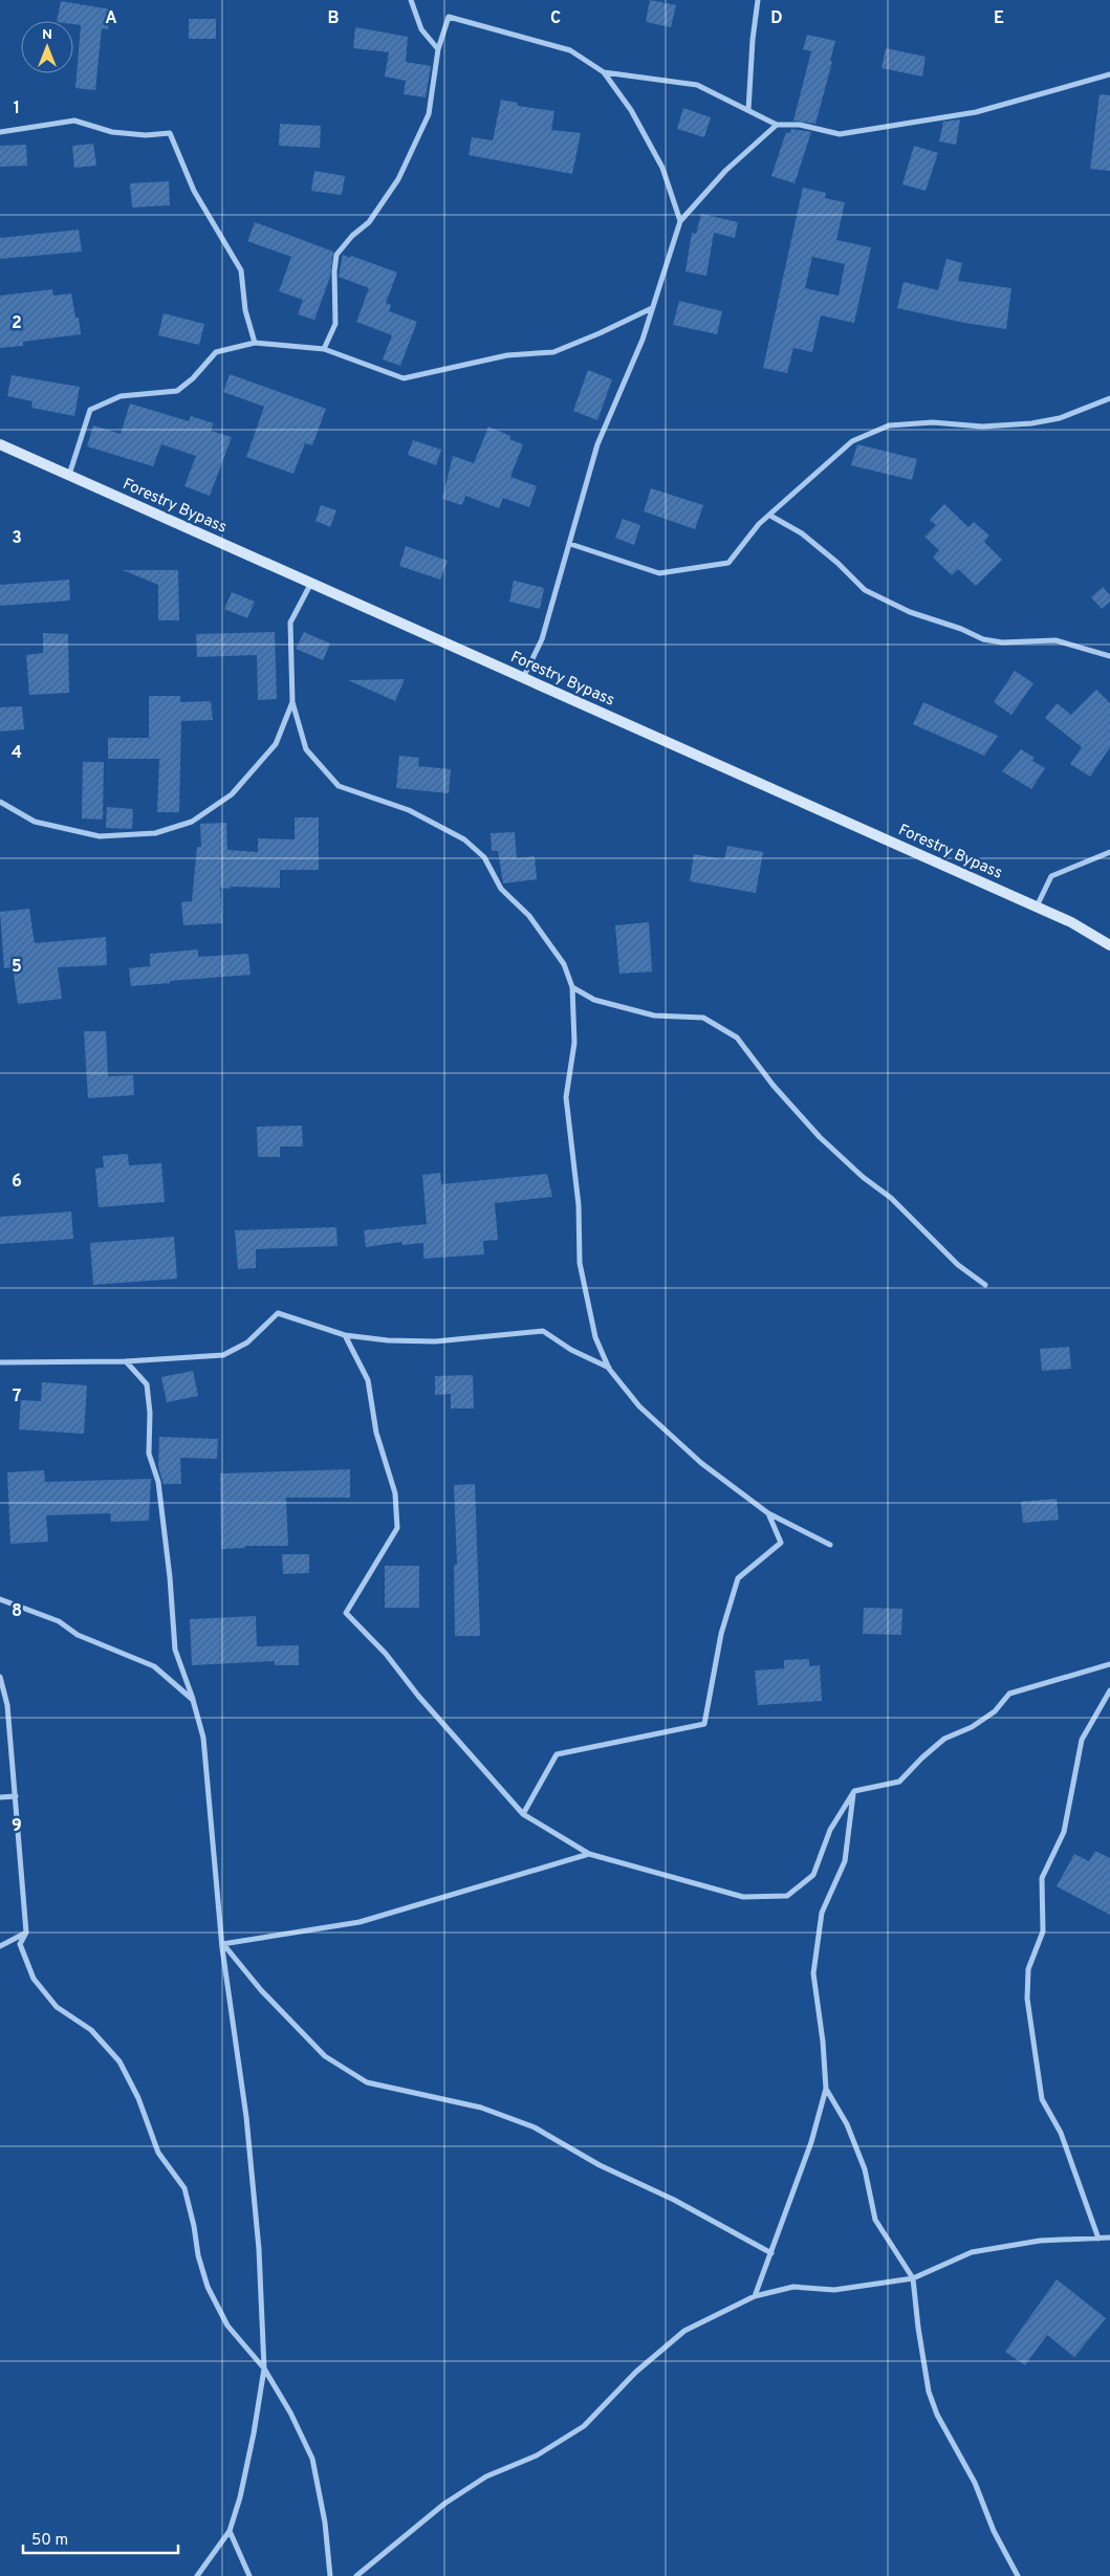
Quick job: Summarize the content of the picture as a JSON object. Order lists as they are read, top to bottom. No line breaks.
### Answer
{"streets":{"street":["Forestry Bypass"]},"scale_bar":"50 m","north":"top","grid":{"columns":["A","B","C","D","E"],"rows":["1","2","3","4","5","6","7","8","9"]}}
